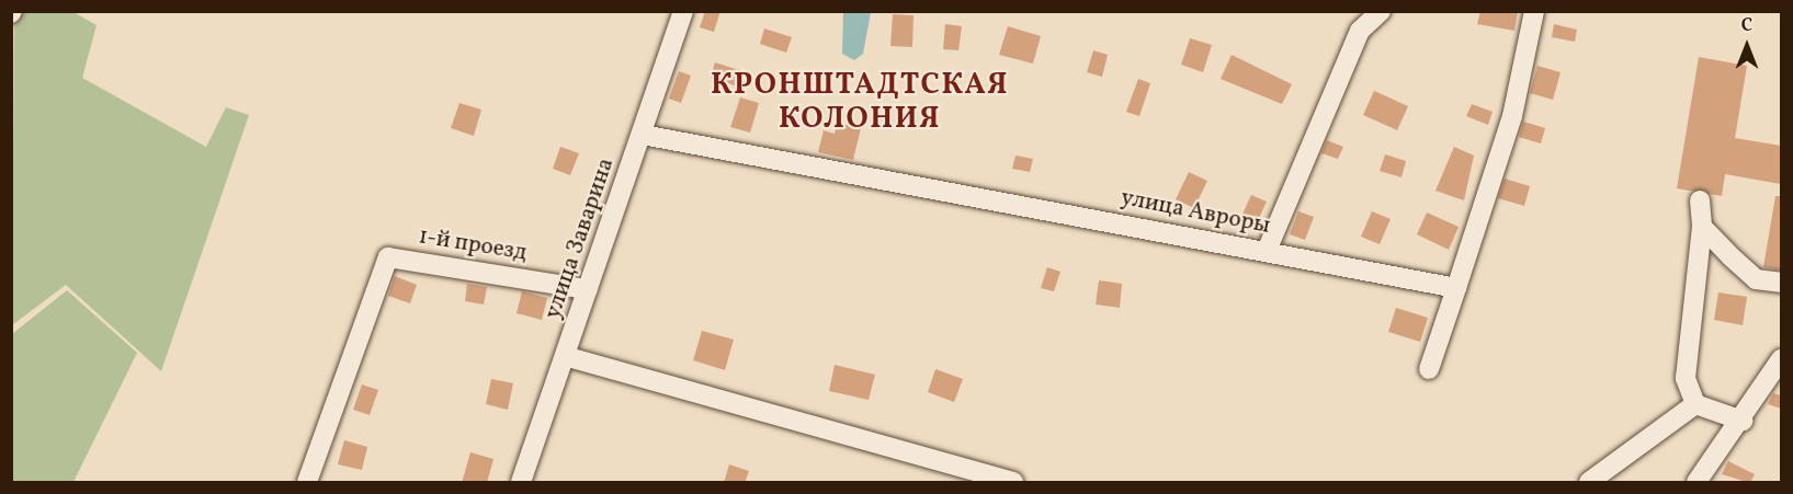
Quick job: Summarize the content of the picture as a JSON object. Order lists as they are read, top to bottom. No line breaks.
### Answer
{"streets":{"street":["улица Авроры","улица Заварина","1-й проезд"]},"crossings":[["улица Авроры","улица Заварина"],["улица Заварина","1-й проезд"]],"districts":["КРОНШТАДТСКАЯ КОЛОНИЯ"],"north":"top"}
